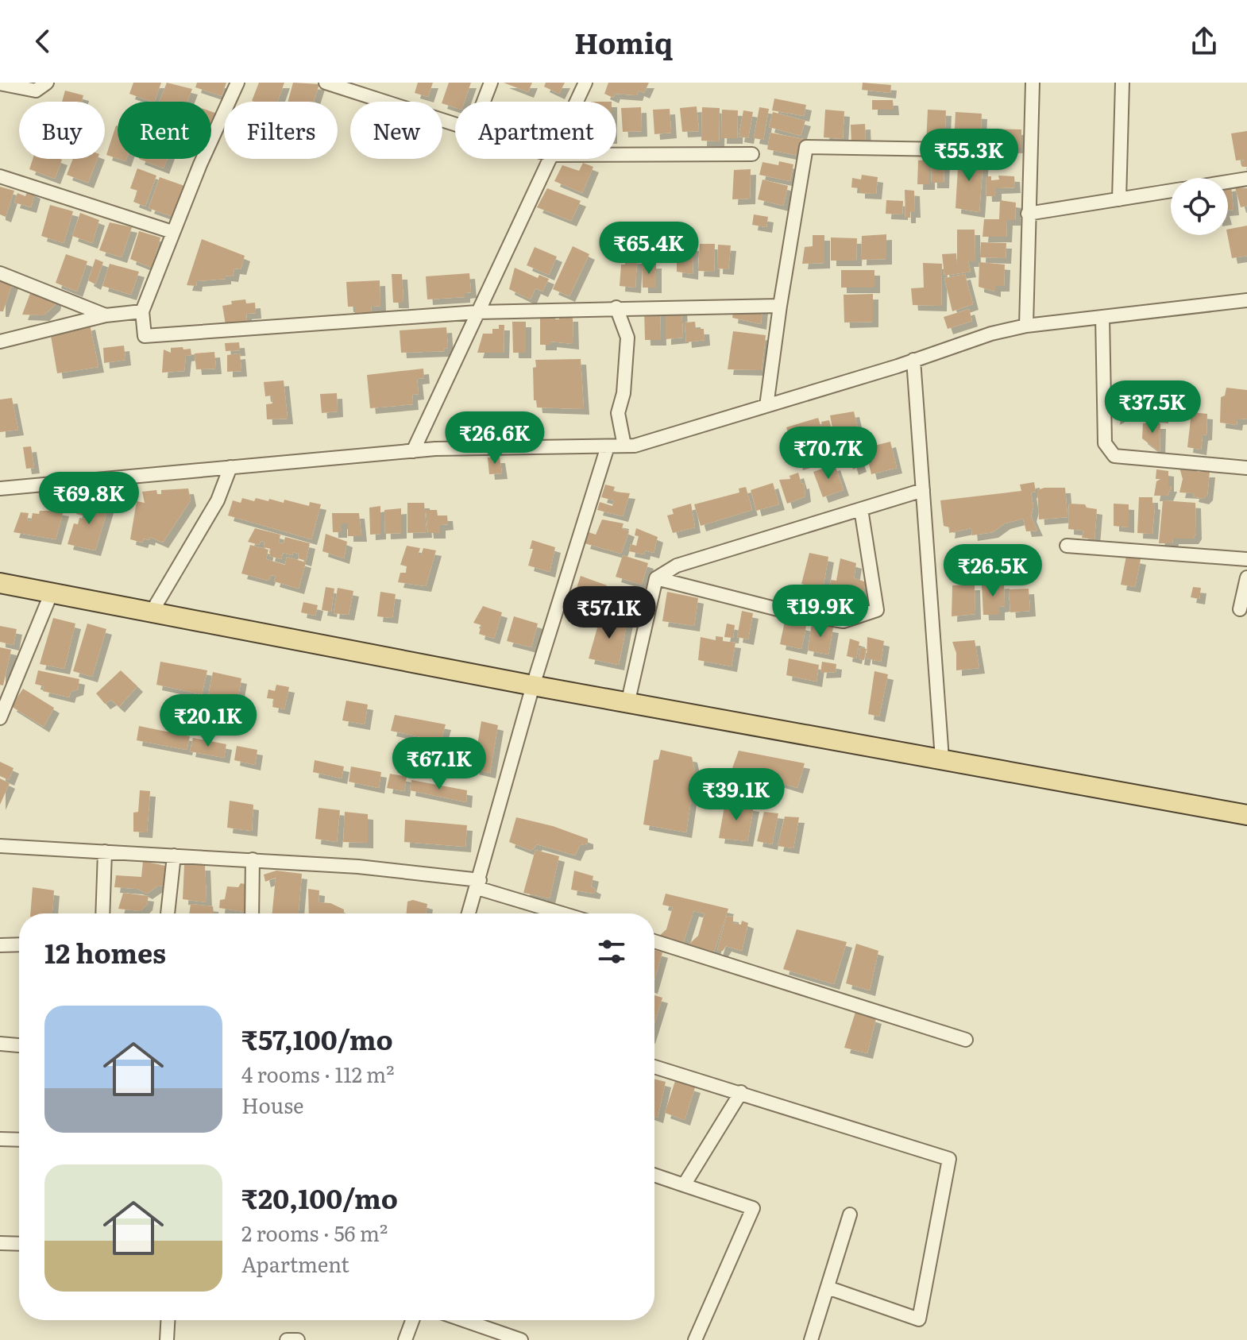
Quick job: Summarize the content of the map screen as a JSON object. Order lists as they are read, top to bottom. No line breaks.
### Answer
{"page":{"header":"Homiq","chip":["Buy","Rent","Filters","New","Apartment"],"price":["₹55.3K","₹65.4K","₹37.5K","₹26.6K","₹70.7K","₹69.8K","₹26.5K","₹19.9K","₹57.1K","₹20.1K","₹67.1K","₹39.1K"],"heading":"12 homes","list":[{"name":"₹57,100/mo","note":"4 rooms · 112 m² · House"},{"name":"₹20,100/mo","note":"2 rooms · 56 m² · Apartment"}]}}
